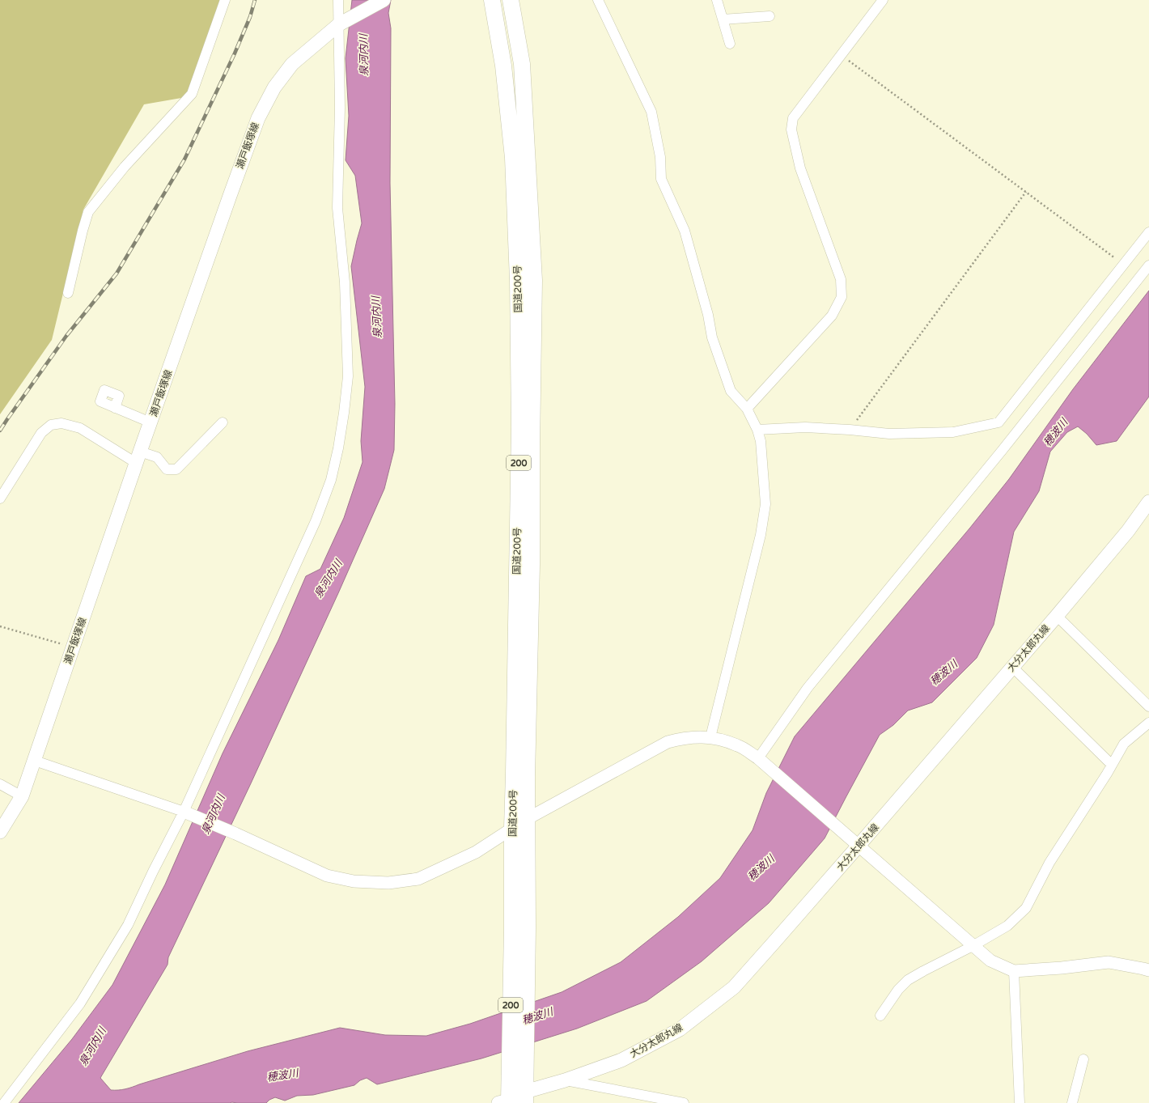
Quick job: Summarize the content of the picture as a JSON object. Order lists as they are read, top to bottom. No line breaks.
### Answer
{"streets":{"highway":["国道200号","200"],"main road":["瀬戸飯塚線","大分太郎丸線"]},"crossings":[["国道200号","大分太郎丸線"]],"water":["泉河内川","穂波川"]}
